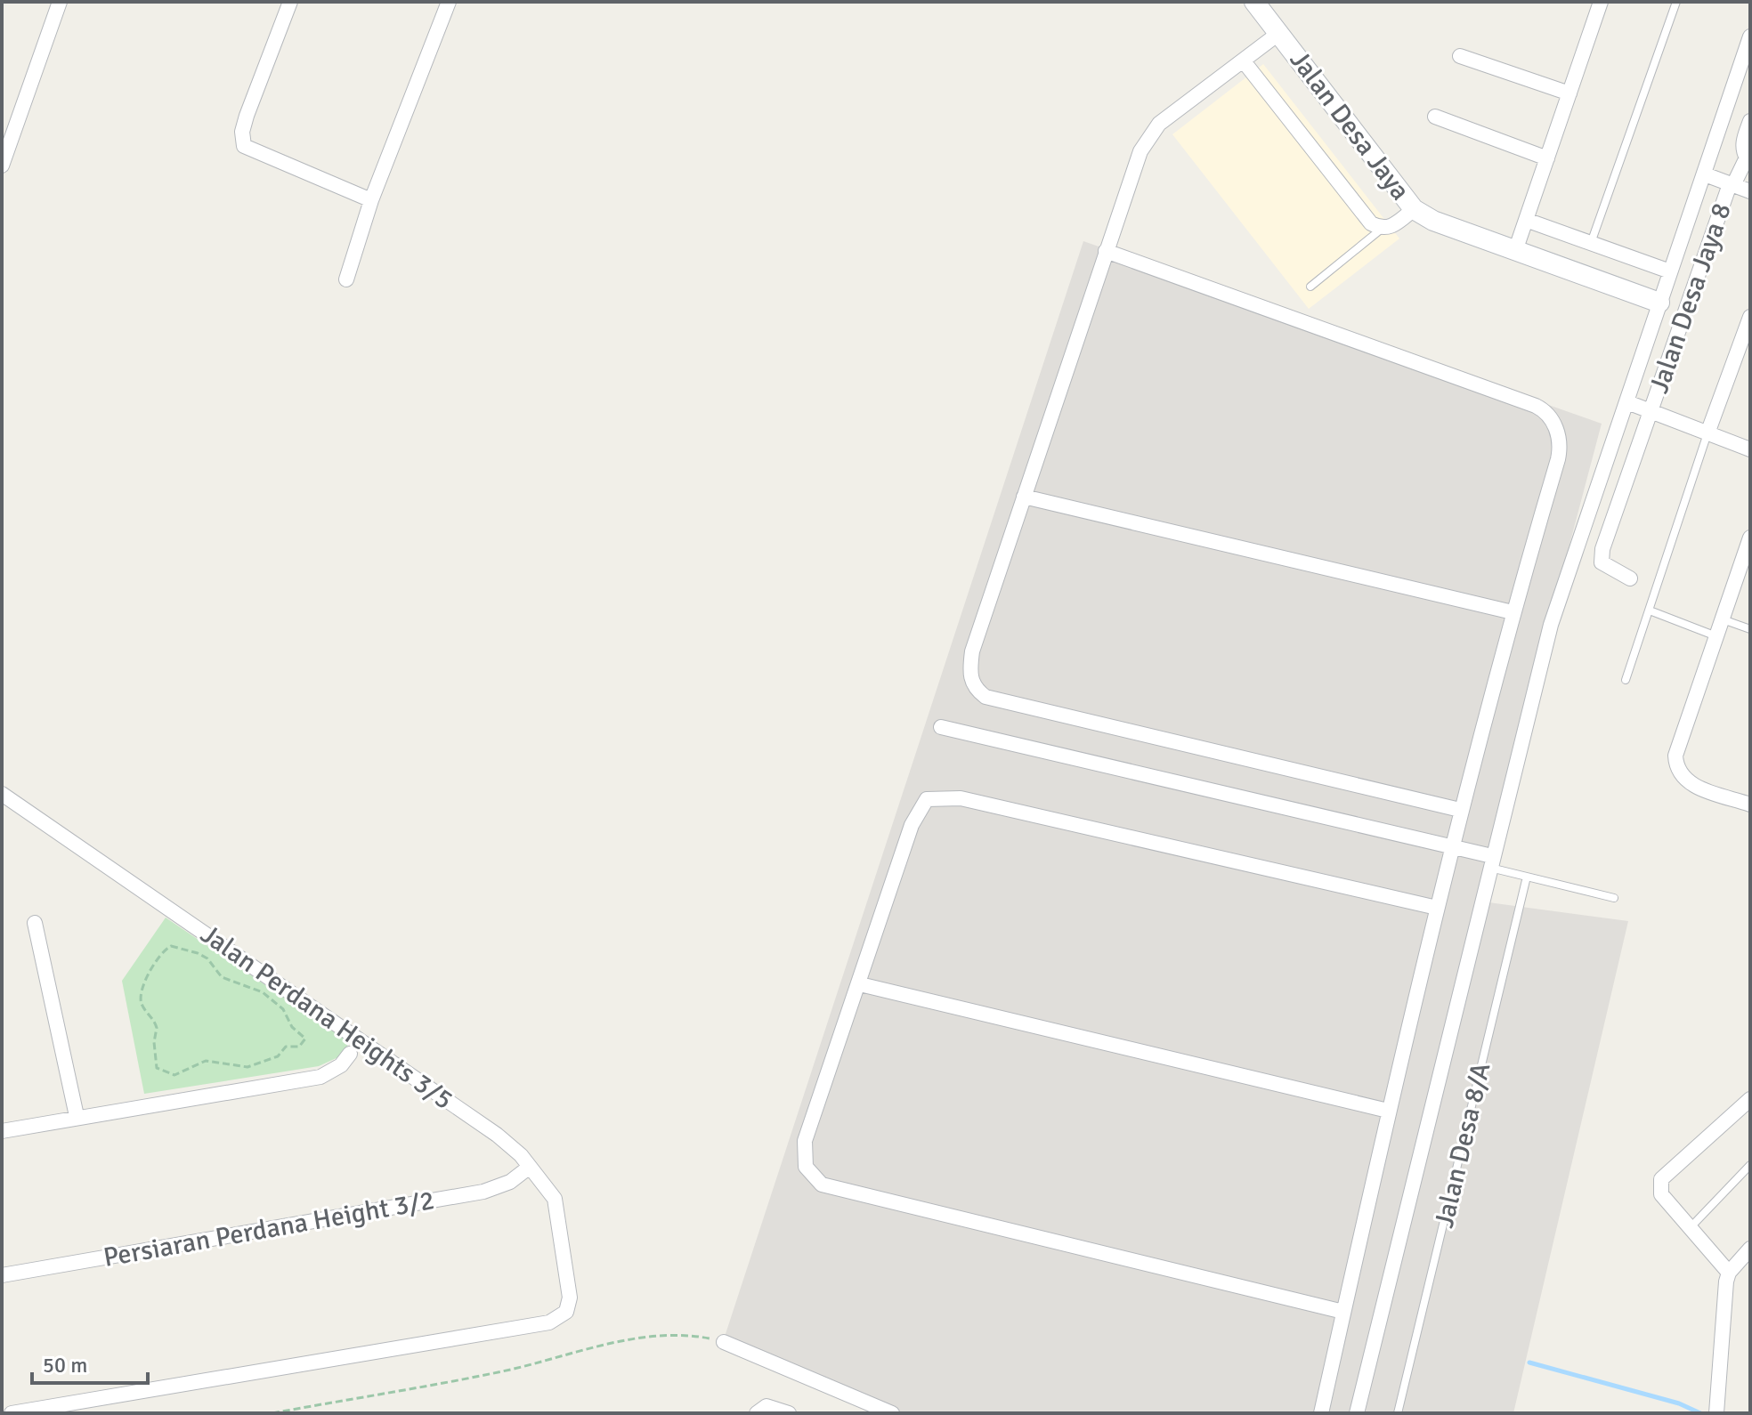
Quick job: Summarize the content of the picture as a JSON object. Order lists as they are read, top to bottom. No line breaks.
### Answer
{"streets":{"street":["Jalan Desa Jaya","Jalan Desa Jaya 8","Jalan Perdana Heights 3/5","Persiaran Perdana Height 3/2"],"lane":["Jalan Desa 8/A"]},"crossings":[["Jalan Desa Jaya","Jalan Desa Jaya 8"],["Jalan Perdana Heights 3/5","Persiaran Perdana Height 3/2"]],"scale_bar":"50 m"}
